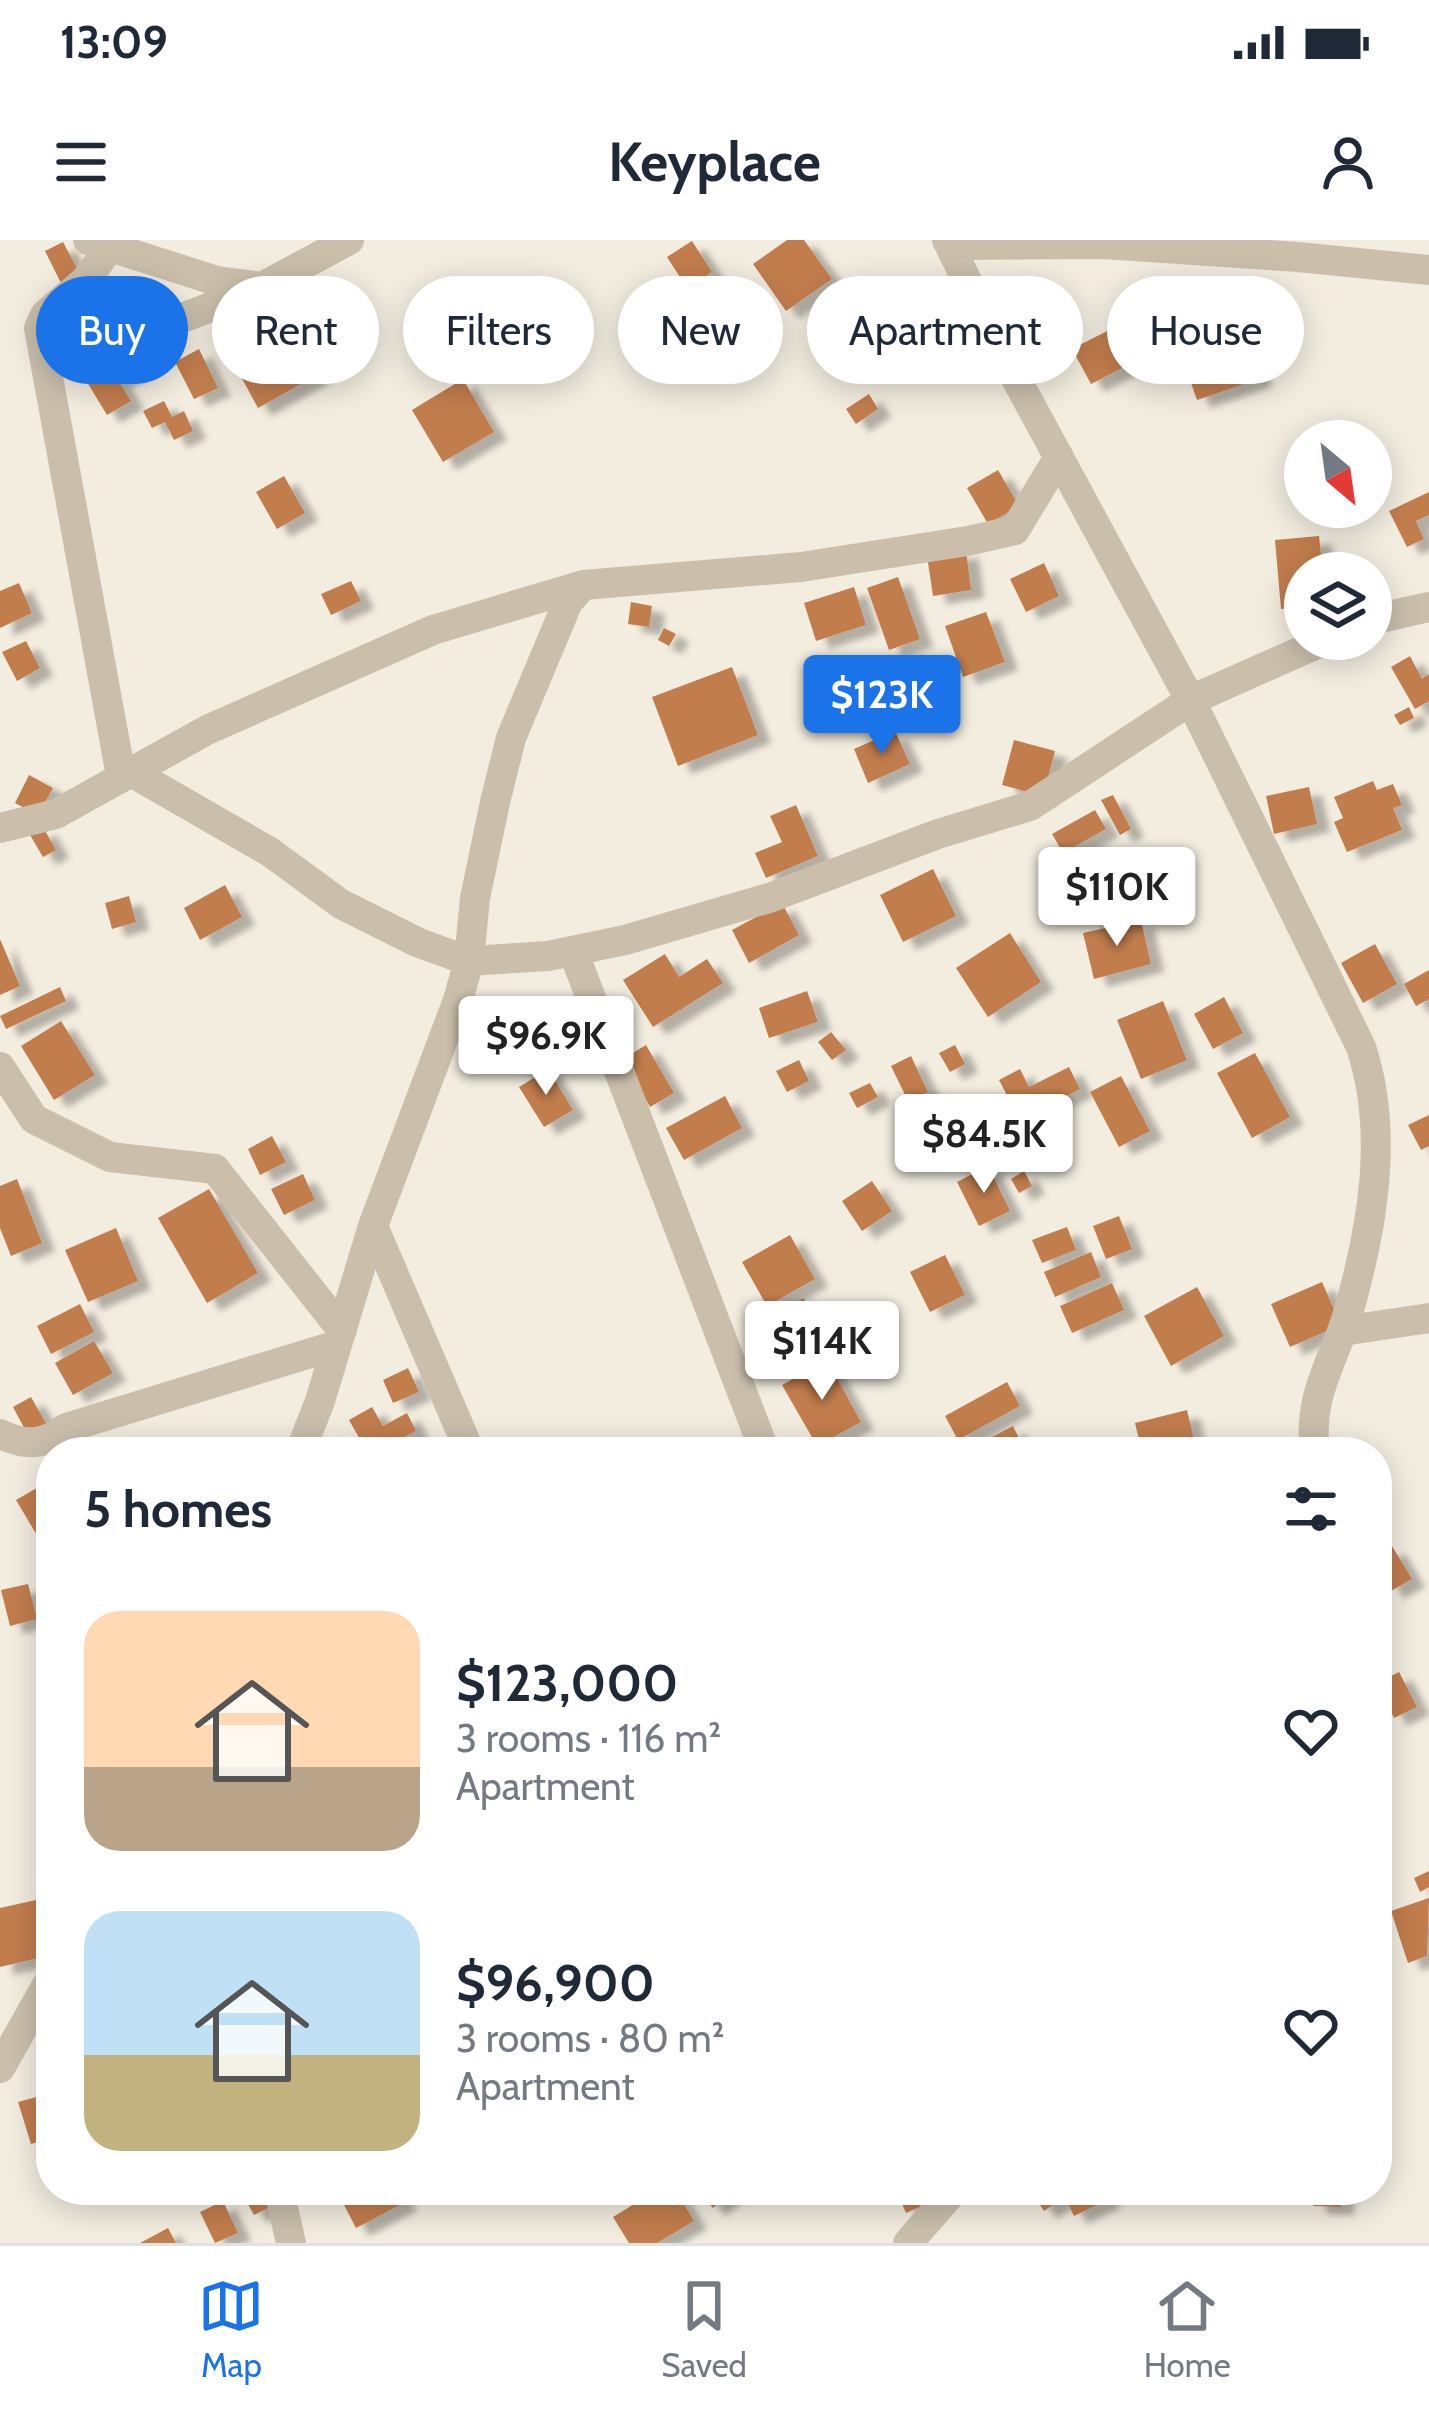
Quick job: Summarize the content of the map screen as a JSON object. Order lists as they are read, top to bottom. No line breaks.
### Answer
{"north":"bottom right","page":{"status":"13:09","header":"Keyplace","chip":["Buy","Rent","Filters","New","Apartment","House"],"price":["$123K","$110K","$96.9K","$84.5K","$114K"],"heading":"5 homes","list":[{"name":"$123,000","note":"3 rooms · 116 m² · Apartment"},{"name":"$96,900","note":"3 rooms · 80 m² · Apartment"}],"tabs":["Map","Saved","Home"]}}
